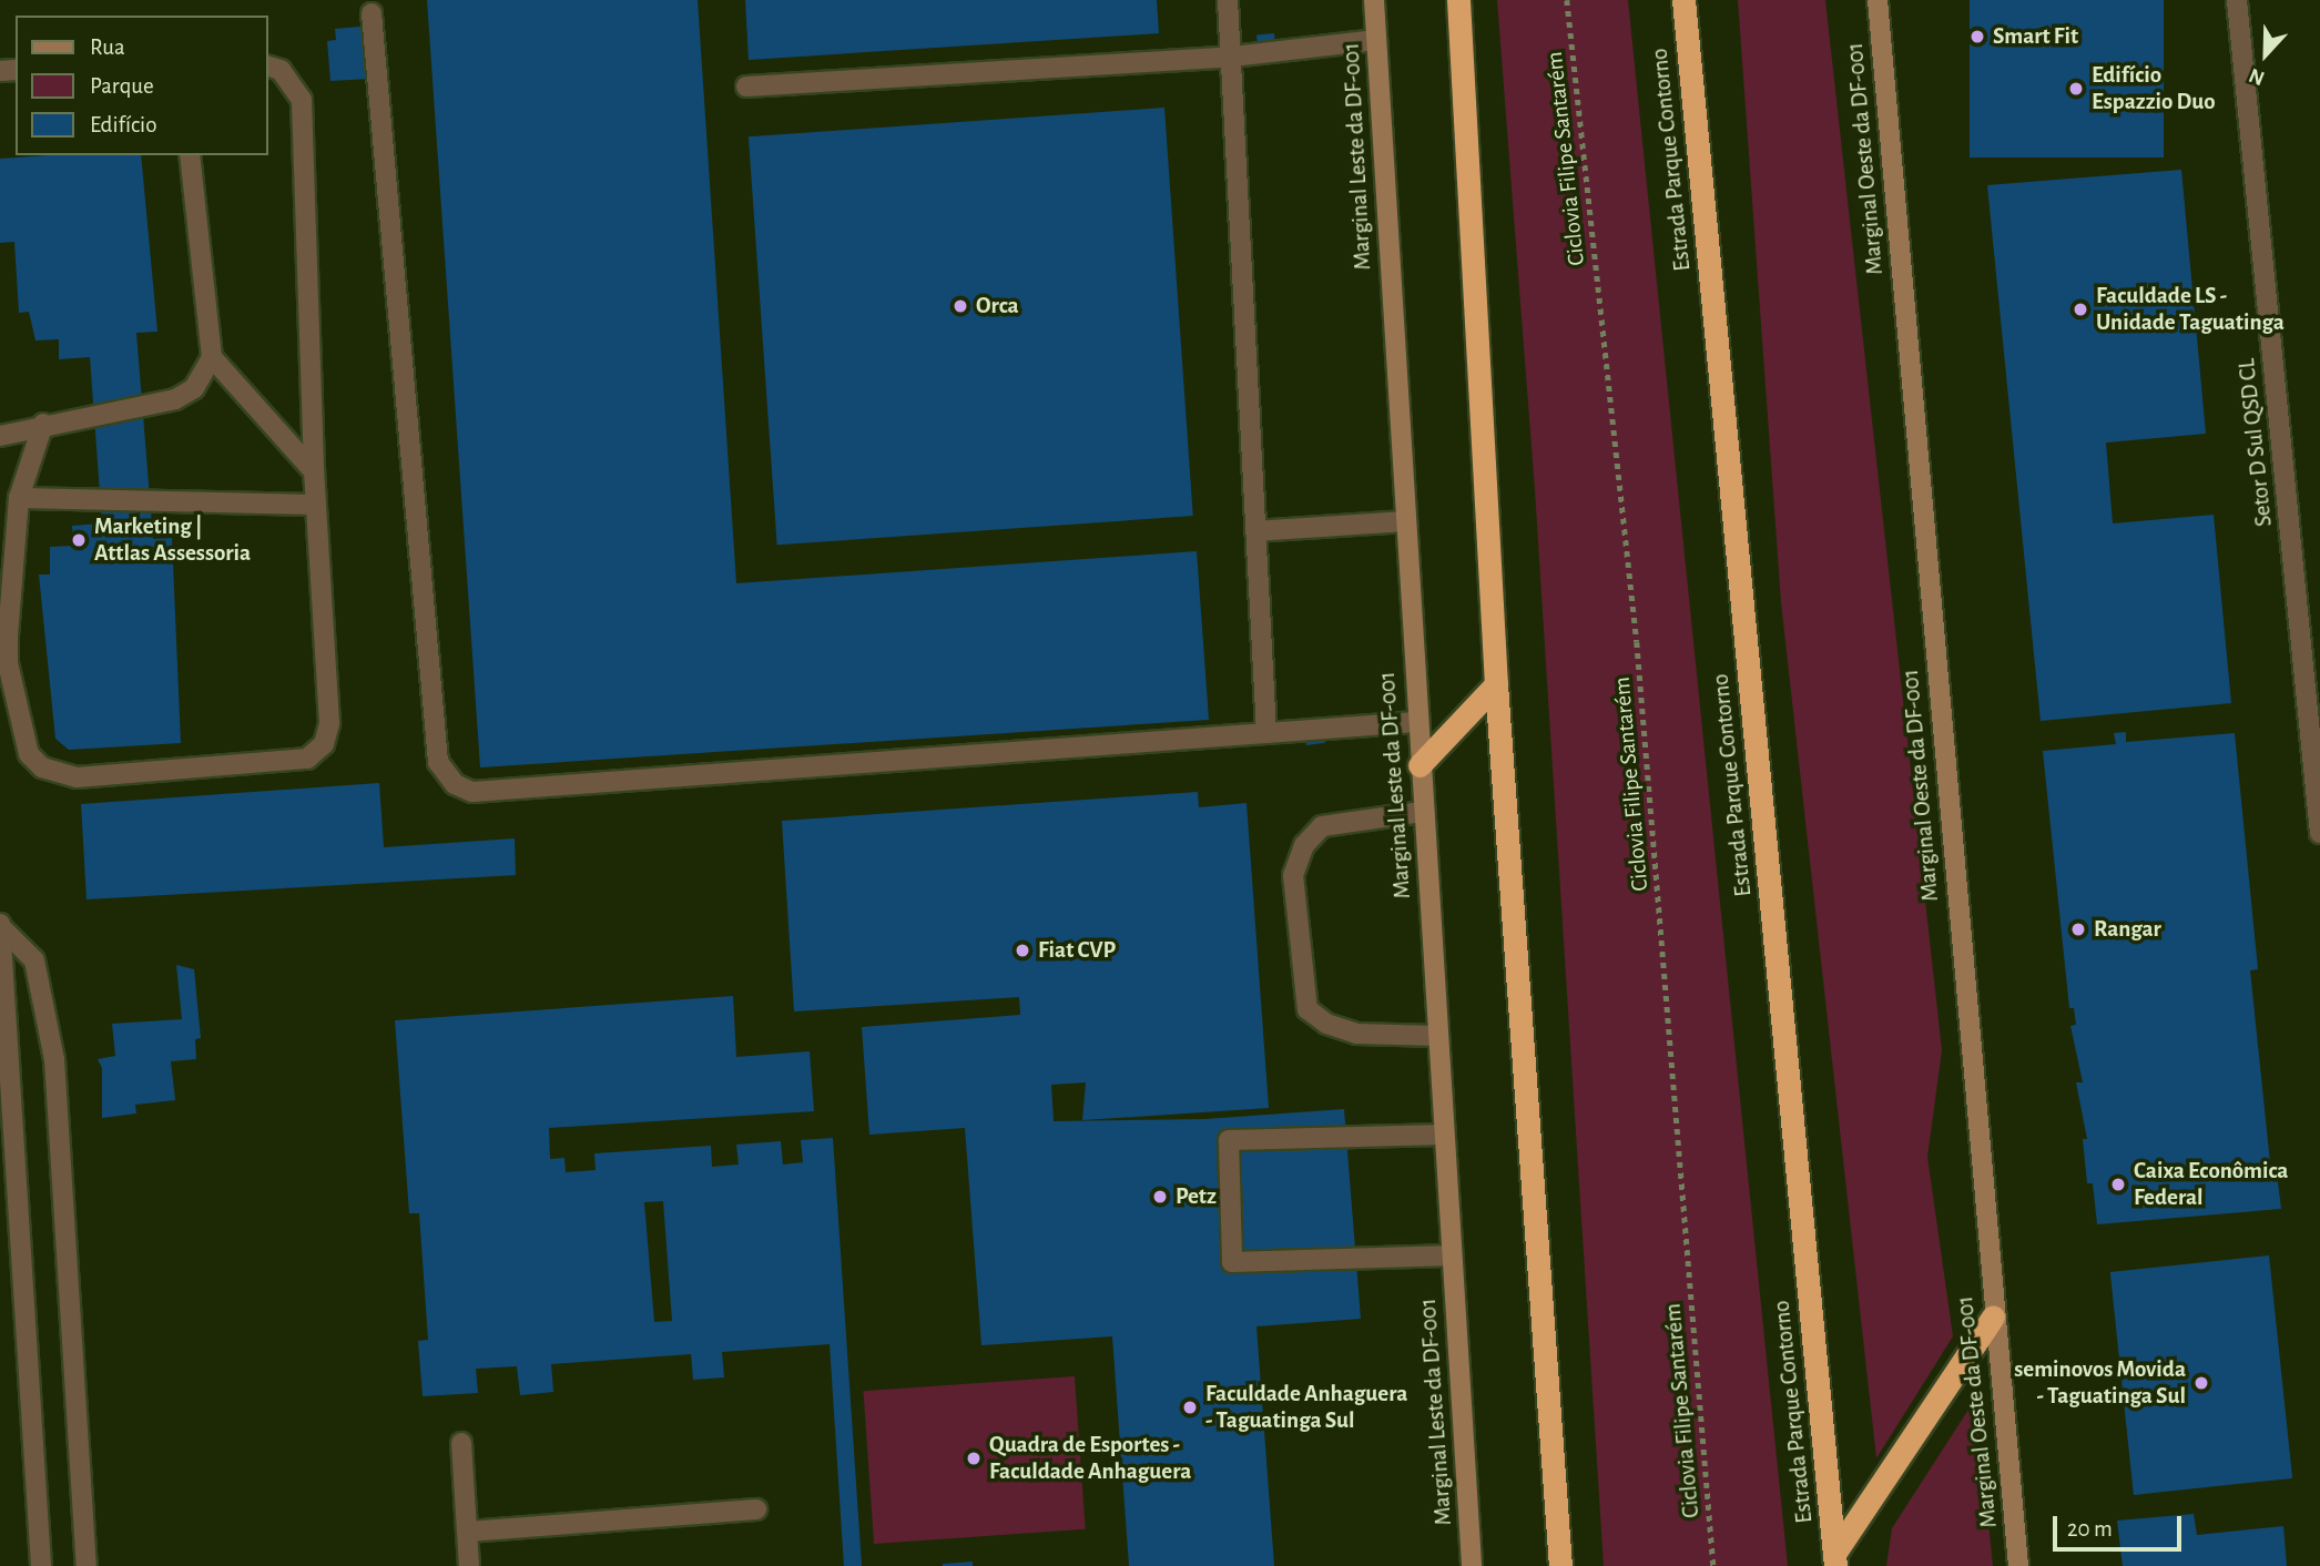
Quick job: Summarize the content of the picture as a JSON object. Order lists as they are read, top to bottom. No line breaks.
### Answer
{"streets":{"highway":["Estrada Parque Contorno"],"main road":["Marginal Leste da DF-001","Marginal Oeste da DF-001"],"street":["Setor D Sul QSD CL"],"path":["Ciclovia Filipe Santarém"]},"places":["Smart Fit","Edifício Espazzio Duo","Orca","Faculdade LS - Unidade Taguatinga","Marketing | Attlas Assessoria","Rangar","Fiat CVP","Caixa Econômica Federal","Petz","seminovos Movida - Taguatinga Sul","Faculdade Anhaguera - Taguatinga Sul","Quadra de Esportes - Faculdade Anhaguera"],"legend":["Rua","Parque","Edifício"],"scale_bar":"20 m","north":"bottom"}
